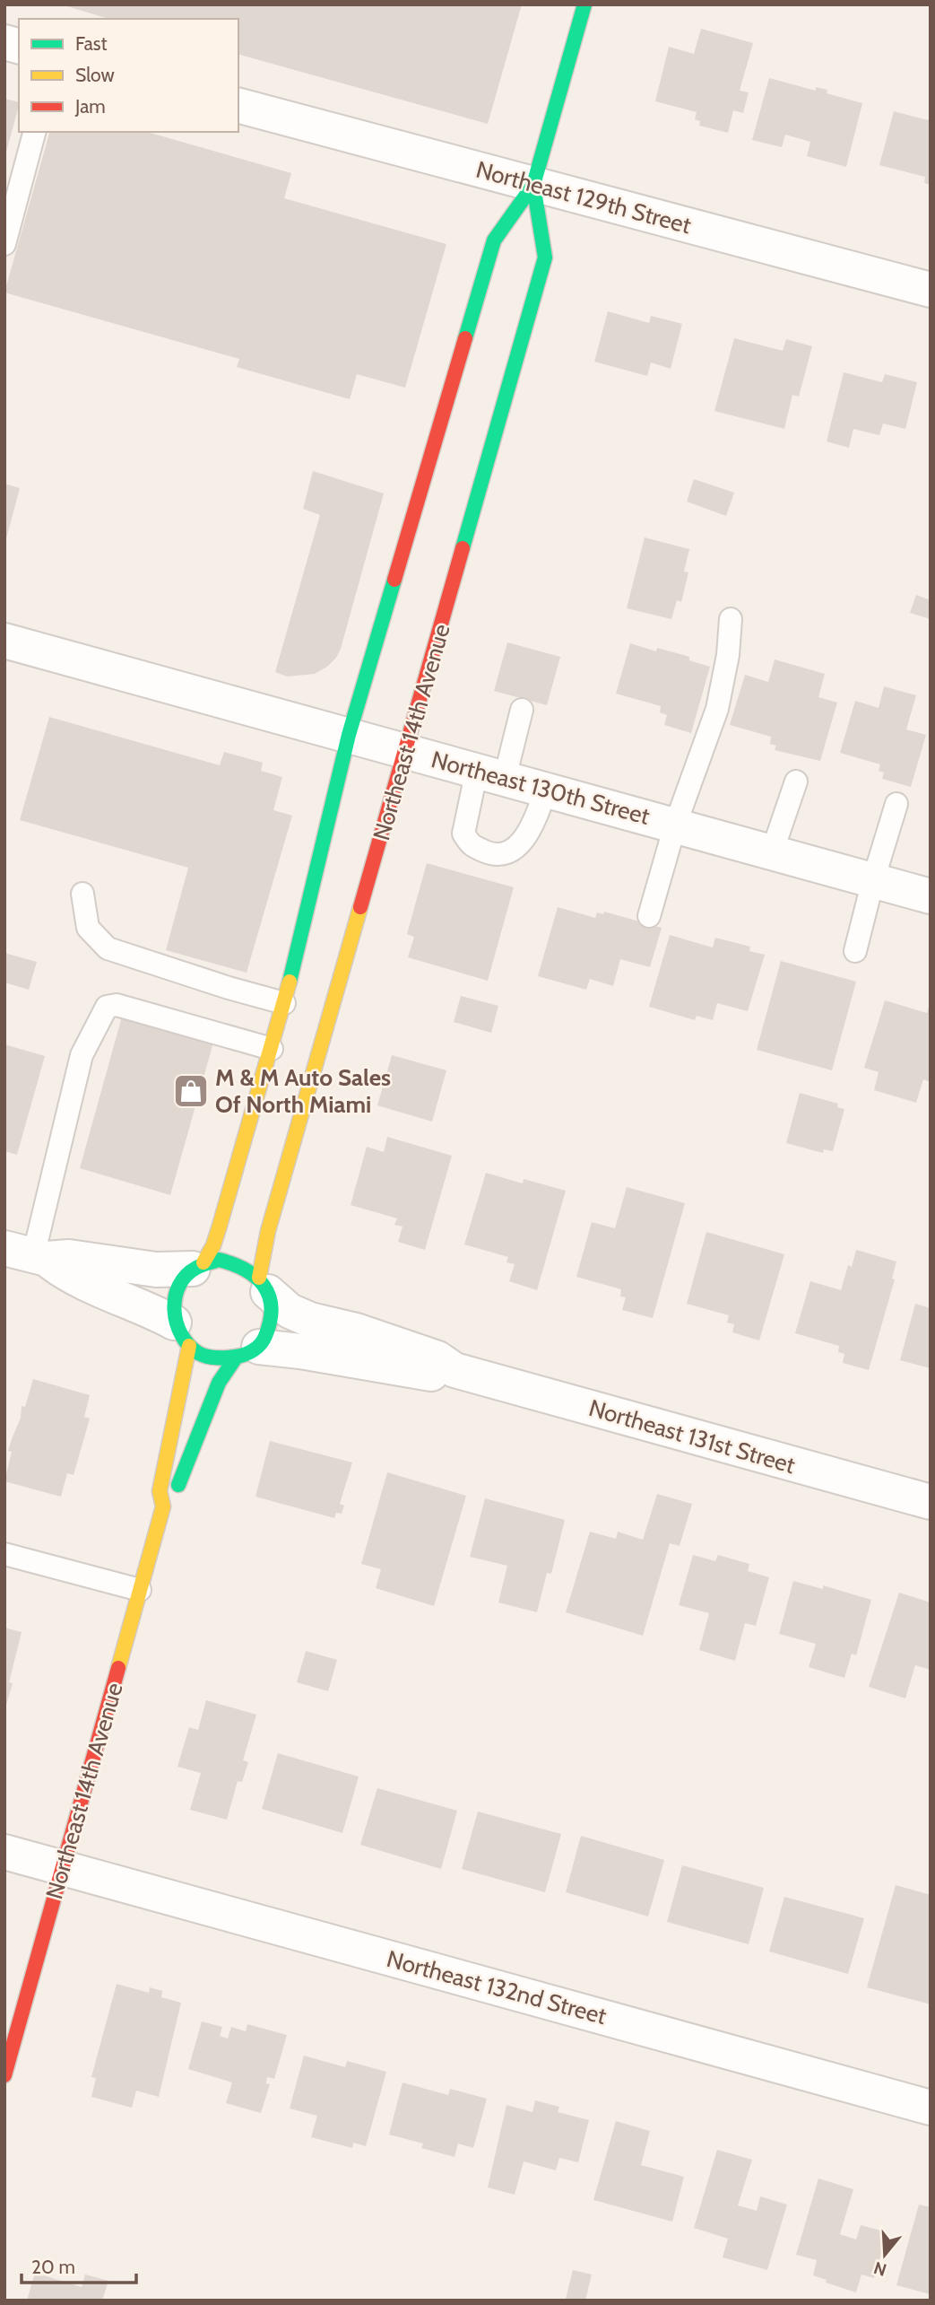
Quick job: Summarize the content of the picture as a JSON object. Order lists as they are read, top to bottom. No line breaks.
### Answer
{"streets":{"street":["Northeast 129th Street","Northeast 14th Avenue","Northeast 130th Street","Northeast 131st Street","Northeast 132nd Street"]},"crossings":[["Northeast 129th Street","Northeast 14th Avenue"],["Northeast 14th Avenue","Northeast 130th Street"],["Northeast 14th Avenue","Northeast 131st Street"],["Northeast 14th Avenue","Northeast 132nd Street"]],"places":{"shop":["M & M Auto Sales Of North Miami"]},"legend":["Fast","Slow","Jam"],"scale_bar":"20 m","north":"bottom"}
